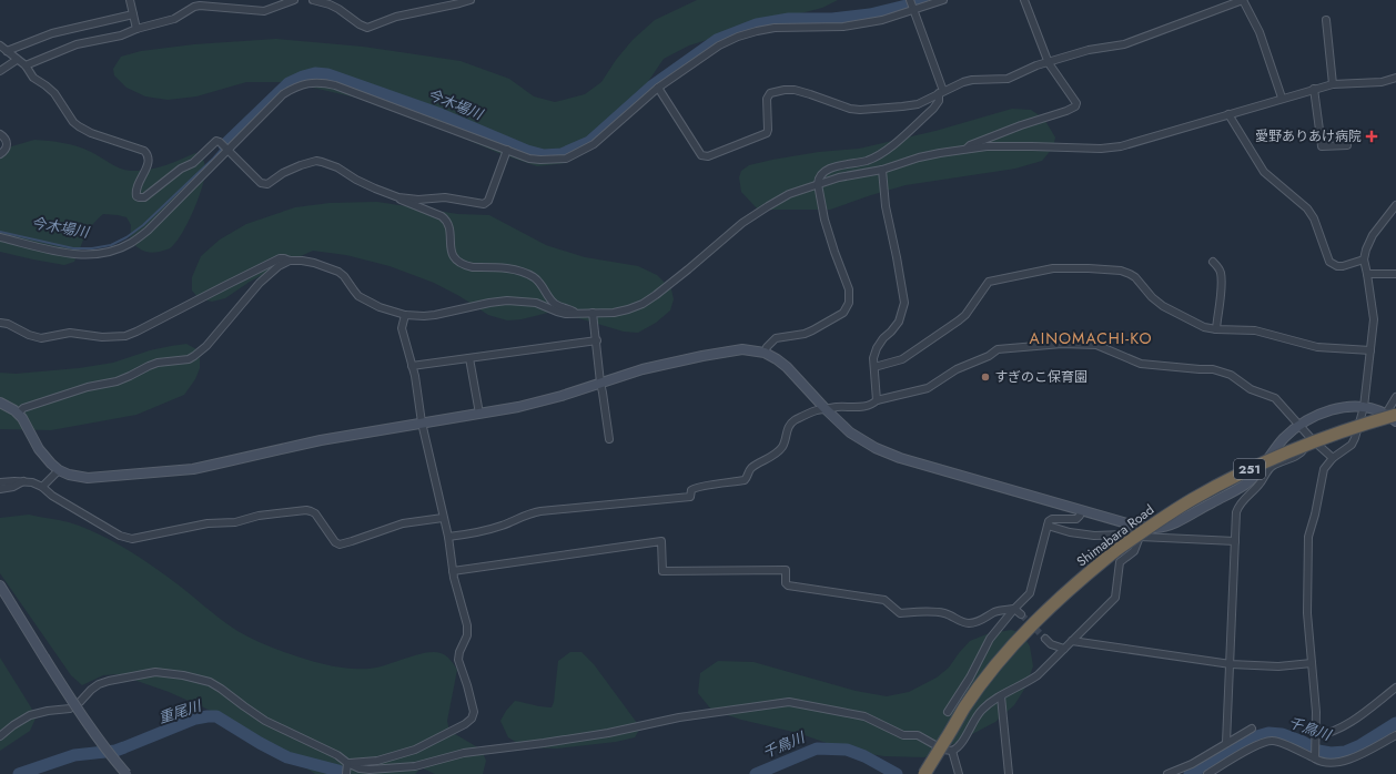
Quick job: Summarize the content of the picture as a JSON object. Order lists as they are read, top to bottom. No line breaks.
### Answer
{"streets":{"highway":["251","Shimabara Road"]},"districts":["AINOMACHI-KO"],"water":["今木場川","重尾川","千鳥川"],"places":{"health":["愛野ありあけ病院"],"other":["すぎのこ保育園"]}}
